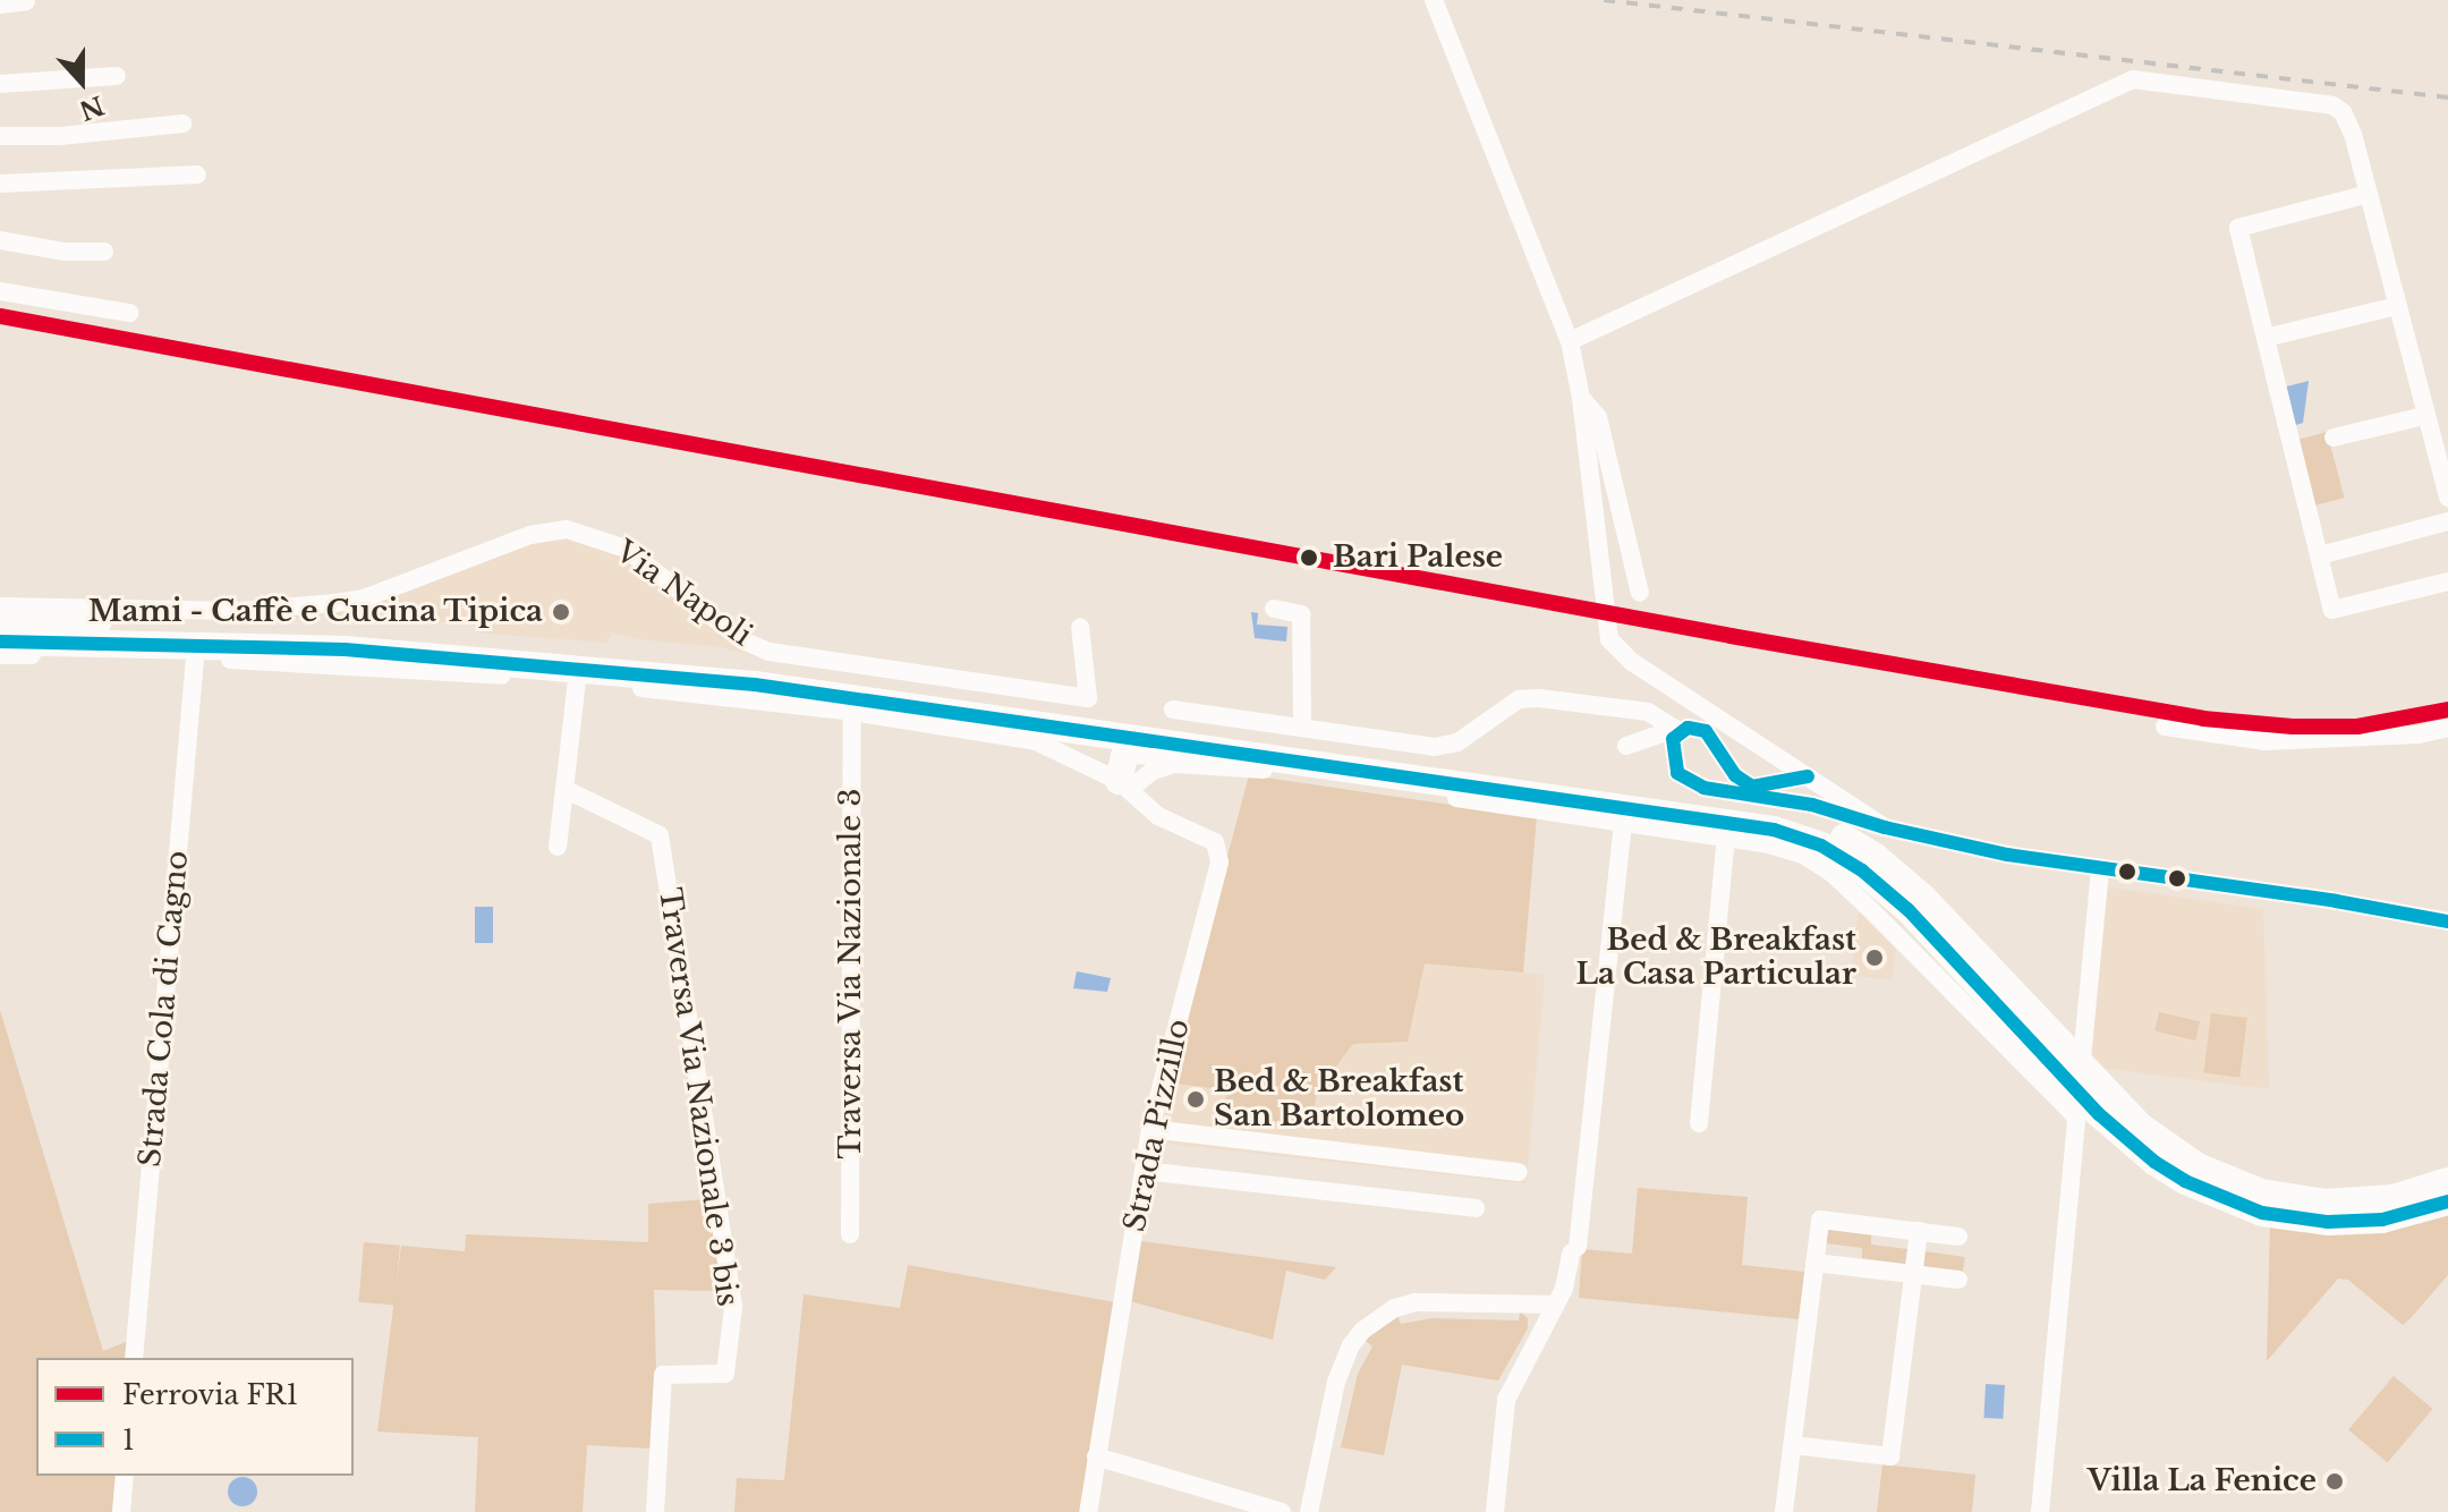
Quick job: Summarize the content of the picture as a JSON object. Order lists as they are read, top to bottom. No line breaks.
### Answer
{"streets":{"street":["Via Napoli","Traversa Via Nazionale 3","Strada Cola di Cagno","Traversa Via Nazionale 3 bis","Strada Pizzillo"]},"places":["Bari Palese","Mami - Caffè e Cucina Tipica","Bed & Breakfast La Casa Particular","Bed & Breakfast San Bartolomeo","Villa La Fenice"],"lines":["rail line FR1","transit line 1"],"legend":["Ferrovia FR1","1"],"north":"bottom"}
